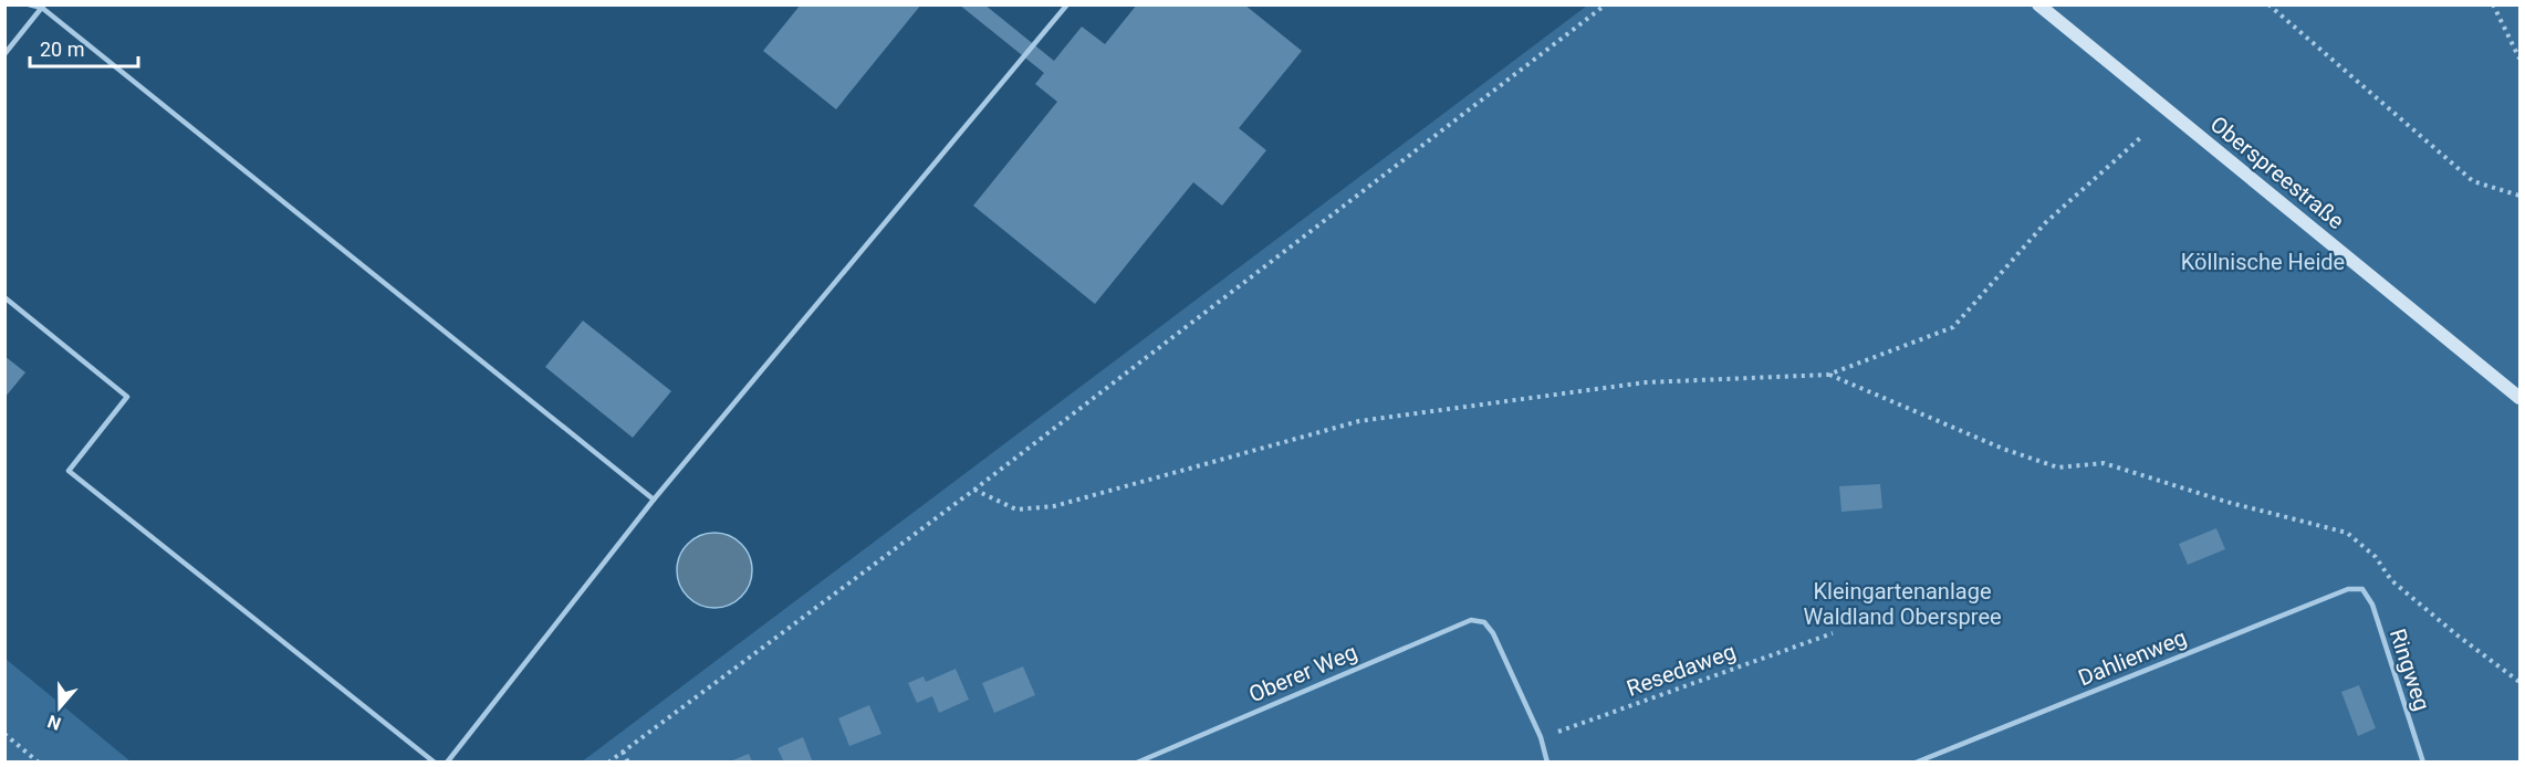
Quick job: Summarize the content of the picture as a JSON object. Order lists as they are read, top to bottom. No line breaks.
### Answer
{"streets":{"main road":["Oberspreestraße"],"lane":["Dahlienweg","Ringweg","Oberer Weg"],"path":["Resedaweg"]},"crossings":[["Dahlienweg","Ringweg"],["Resedaweg","Oberer Weg"]],"parks":["Köllnische Heide","Kleingartenanlage Waldland Oberspree"],"scale_bar":"20 m","north":"bottom"}
